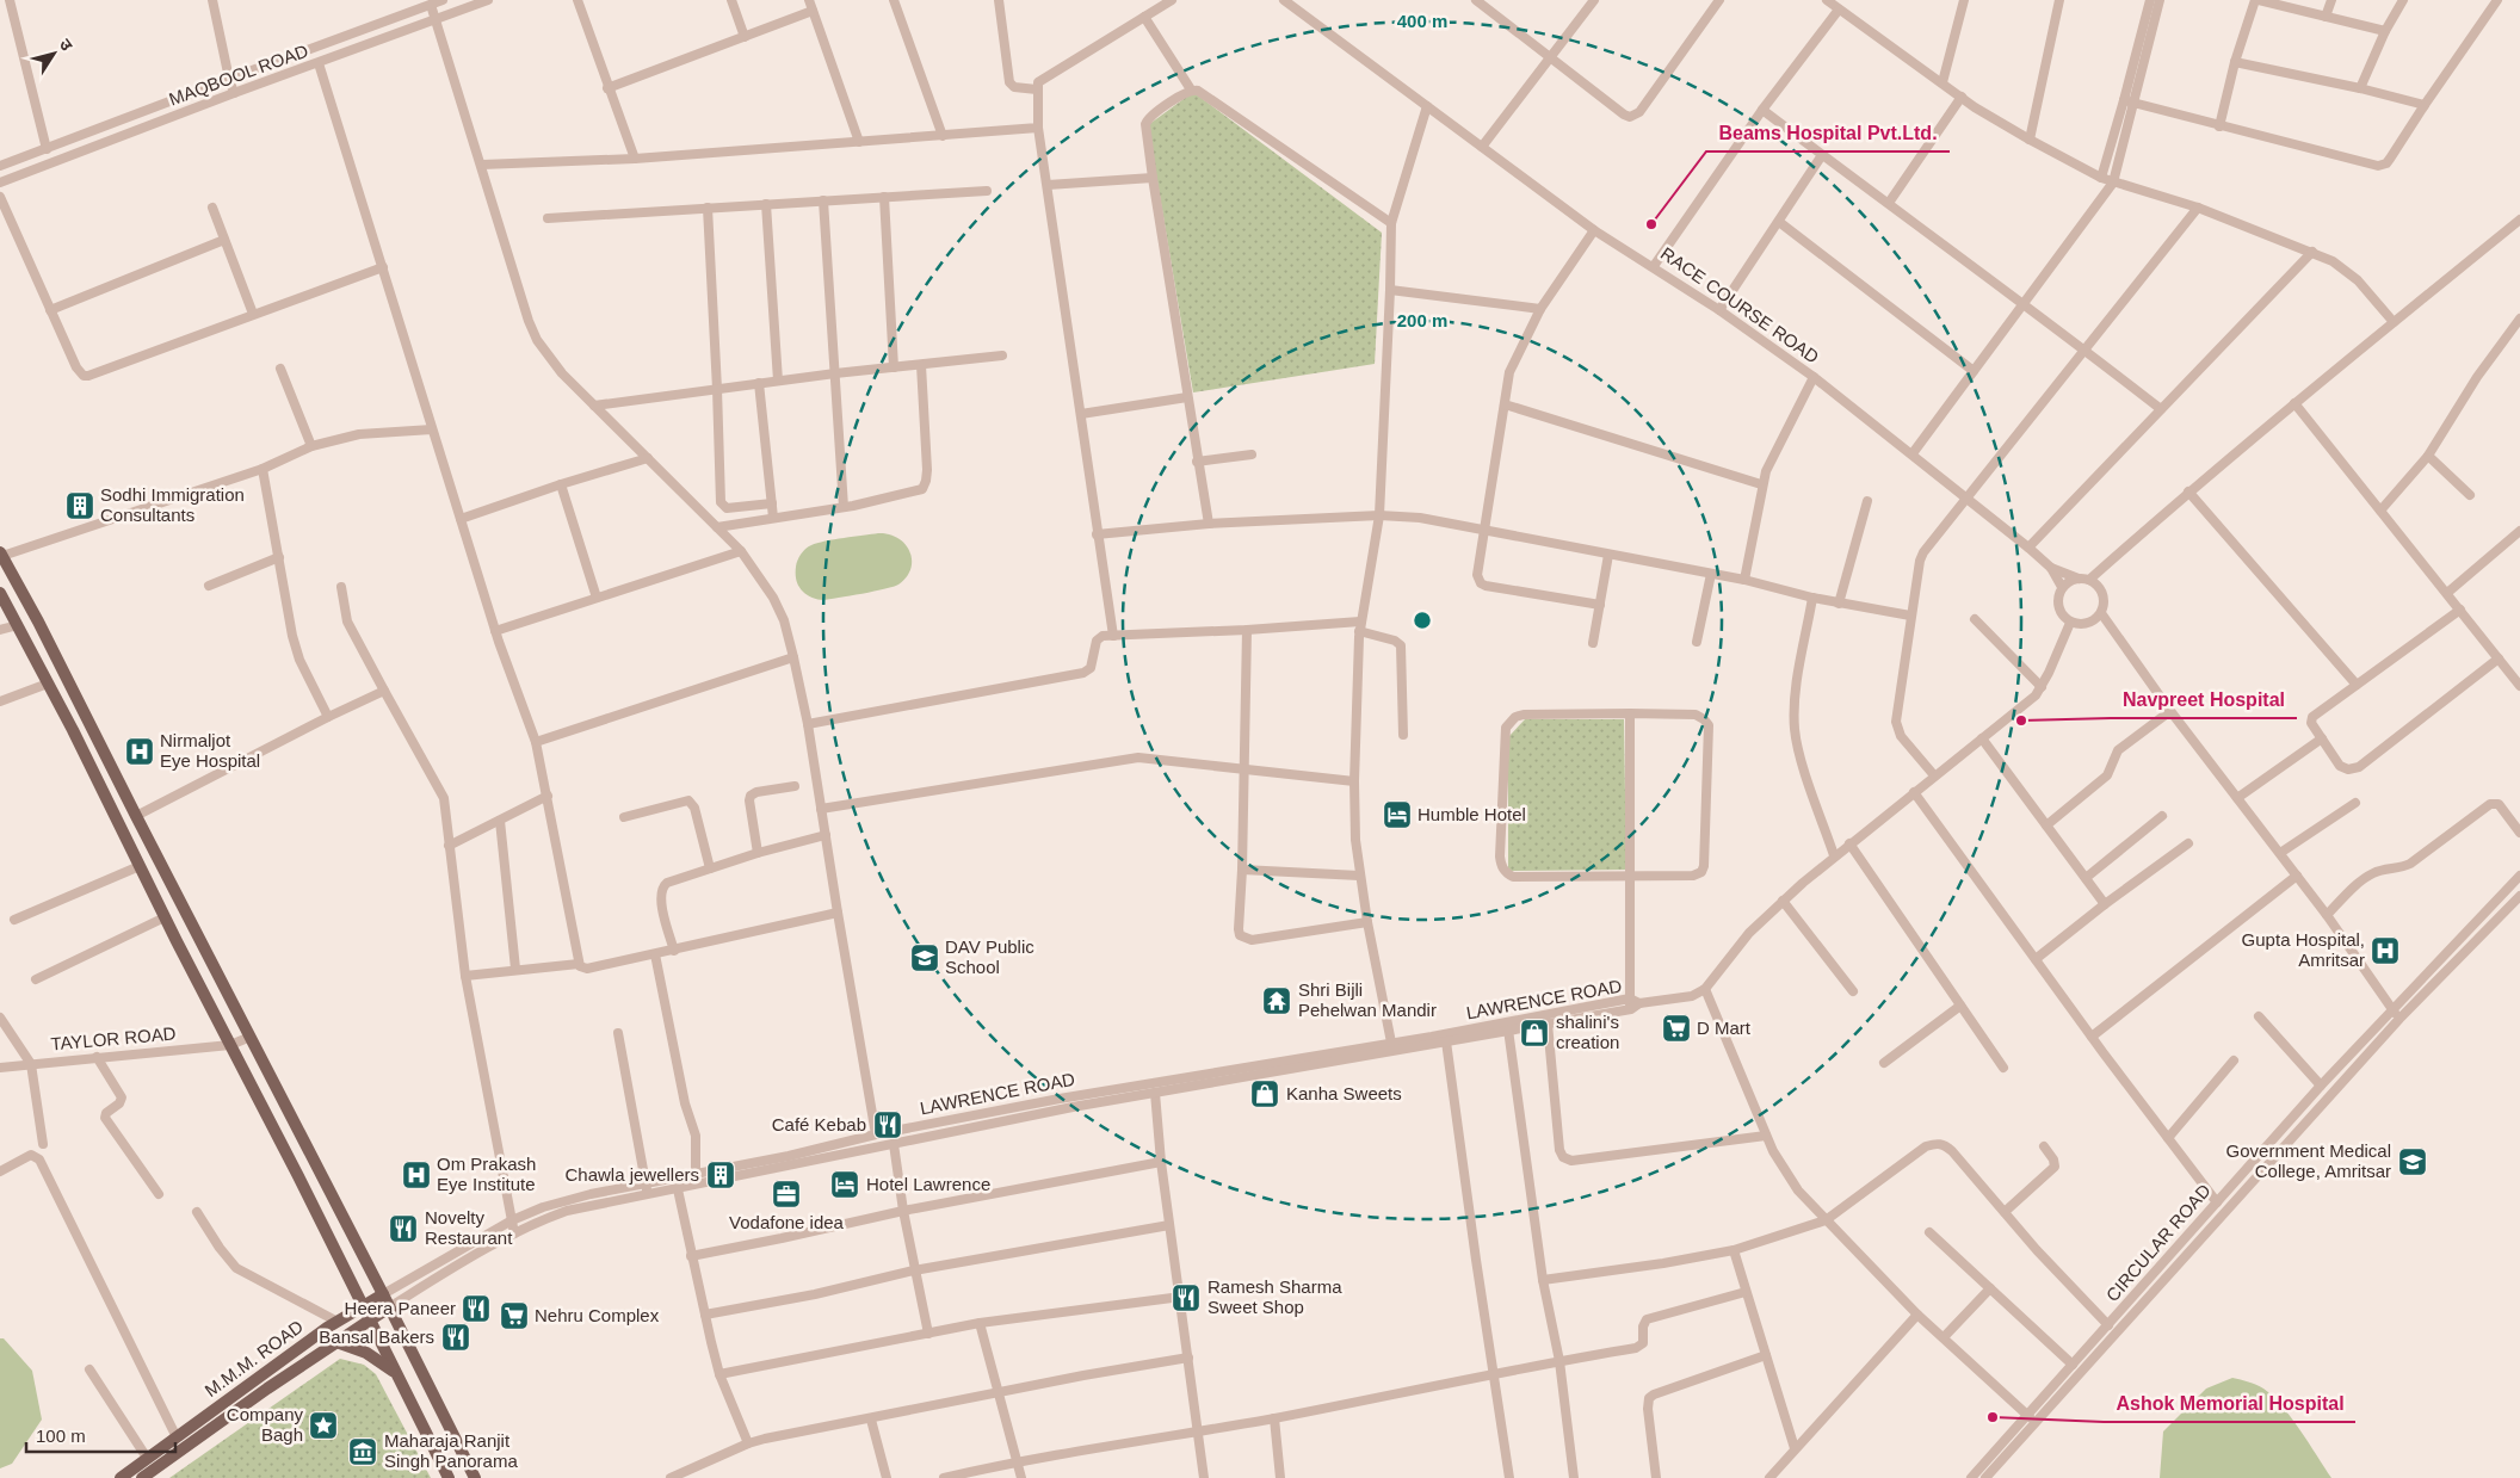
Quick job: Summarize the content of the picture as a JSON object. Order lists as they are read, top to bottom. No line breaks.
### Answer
{"streets":{"main road":["M.M.M. ROAD"],"street":["MAQBOOL ROAD","RACE COURSE ROAD","LAWRENCE ROAD","TAYLOR ROAD","CIRCULAR ROAD"]},"crossings":[["LAWRENCE ROAD","M.M.M. ROAD"]],"places":{"other":["Beams Hospital Pvt.Ltd.","Navpreet Hospital","Ashok Memorial Hospital"],"building":["Sodhi Immigration Consultants","Chawla jewellers"],"hospital":["Nirmaljot Eye Hospital","Gupta Hospital, Amritsar","Om Prakash Eye Institute"],"hotel":["Humble Hotel","Hotel Lawrence"],"school or university":["DAV Public School","Government Medical College, Amritsar"],"temple":["Shri Bijli Pehelwan Mandir"],"supermarket":["D Mart","Nehru Complex"],"shop":["shalini's creation","Kanha Sweets"],"restaurant":["Café Kebab","Novelty Restaurant","Ramesh Sharma Sweet Shop","Heera Paneer","Bansal Bakers"],"office":["Vodafone idea"],"place":["Company Bagh"],"museum":["Maharaja Ranjit Singh Panorama"]},"scale_bar":"100 m","north":"top right","rings":["400 m","200 m"]}
